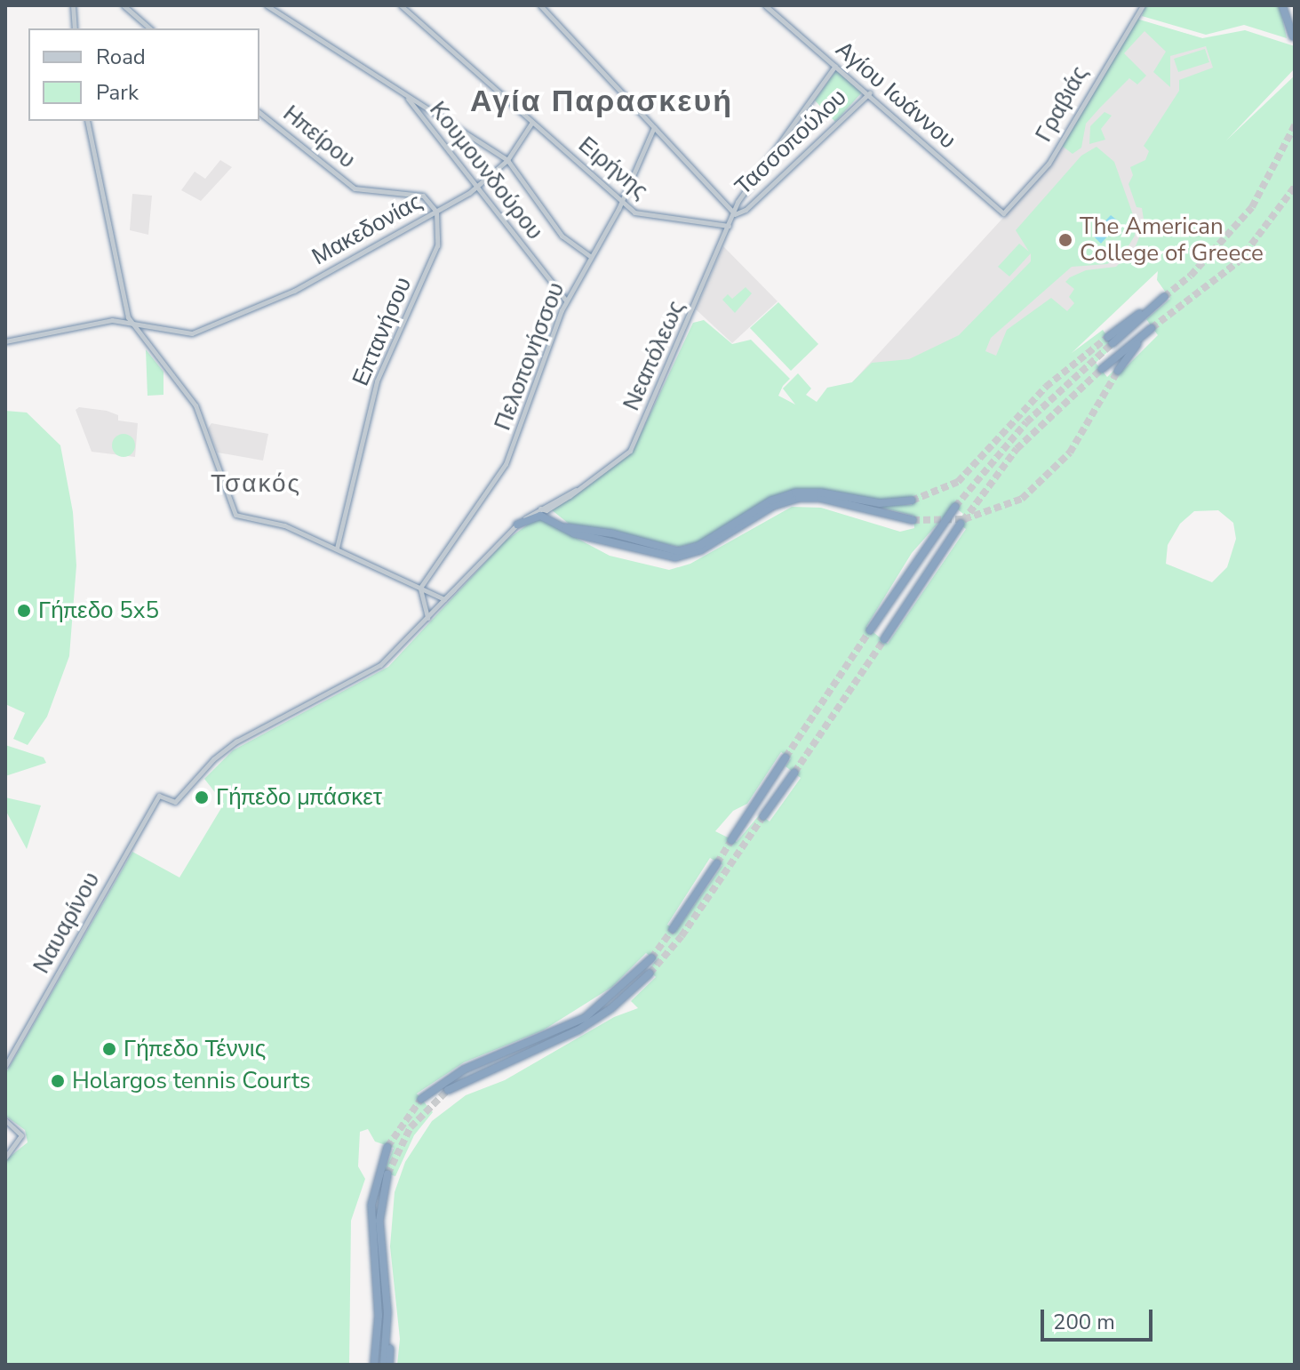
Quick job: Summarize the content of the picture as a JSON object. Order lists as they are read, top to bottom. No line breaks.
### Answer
{"streets":{"street":["Αγίου Ιωάννου","Γραβιάς","Ηπείρου","Τασσοπούλου","Ειρήνης","Κουμουνδούρου","Μακεδονίας","Επτανήσου","Νεαπόλεως","Πελοπονήσσου","Ναυαρίνου"]},"crossings":[["Αγίου Ιωάννου","Γραβιάς"],["Αγίου Ιωάννου","Τασσοπούλου"],["Αγίου Ιωάννου","Νεαπόλεως"],["Ηπείρου","Μακεδονίας"],["Ηπείρου","Επτανήσου"],["Τασσοπούλου","Νεαπόλεως"],["Ειρήνης","Μακεδονίας"],["Ειρήνης","Νεαπόλεως"],["Ειρήνης","Πελοπονήσσου"],["Κουμουνδούρου","Μακεδονίας"],["Κουμουνδούρου","Πελοπονήσσου"],["Μακεδονίας","Επτανήσου"]],"districts":["Αγία Παρασκευή","Τσακός"],"places":["The American College of Greece","Γήπεδο 5x5","Γήπεδο μπάσκετ","Γήπεδο Τέννις","Holargos tennis Courts"],"legend":["Road","Park"],"scale_bar":"200 m"}
